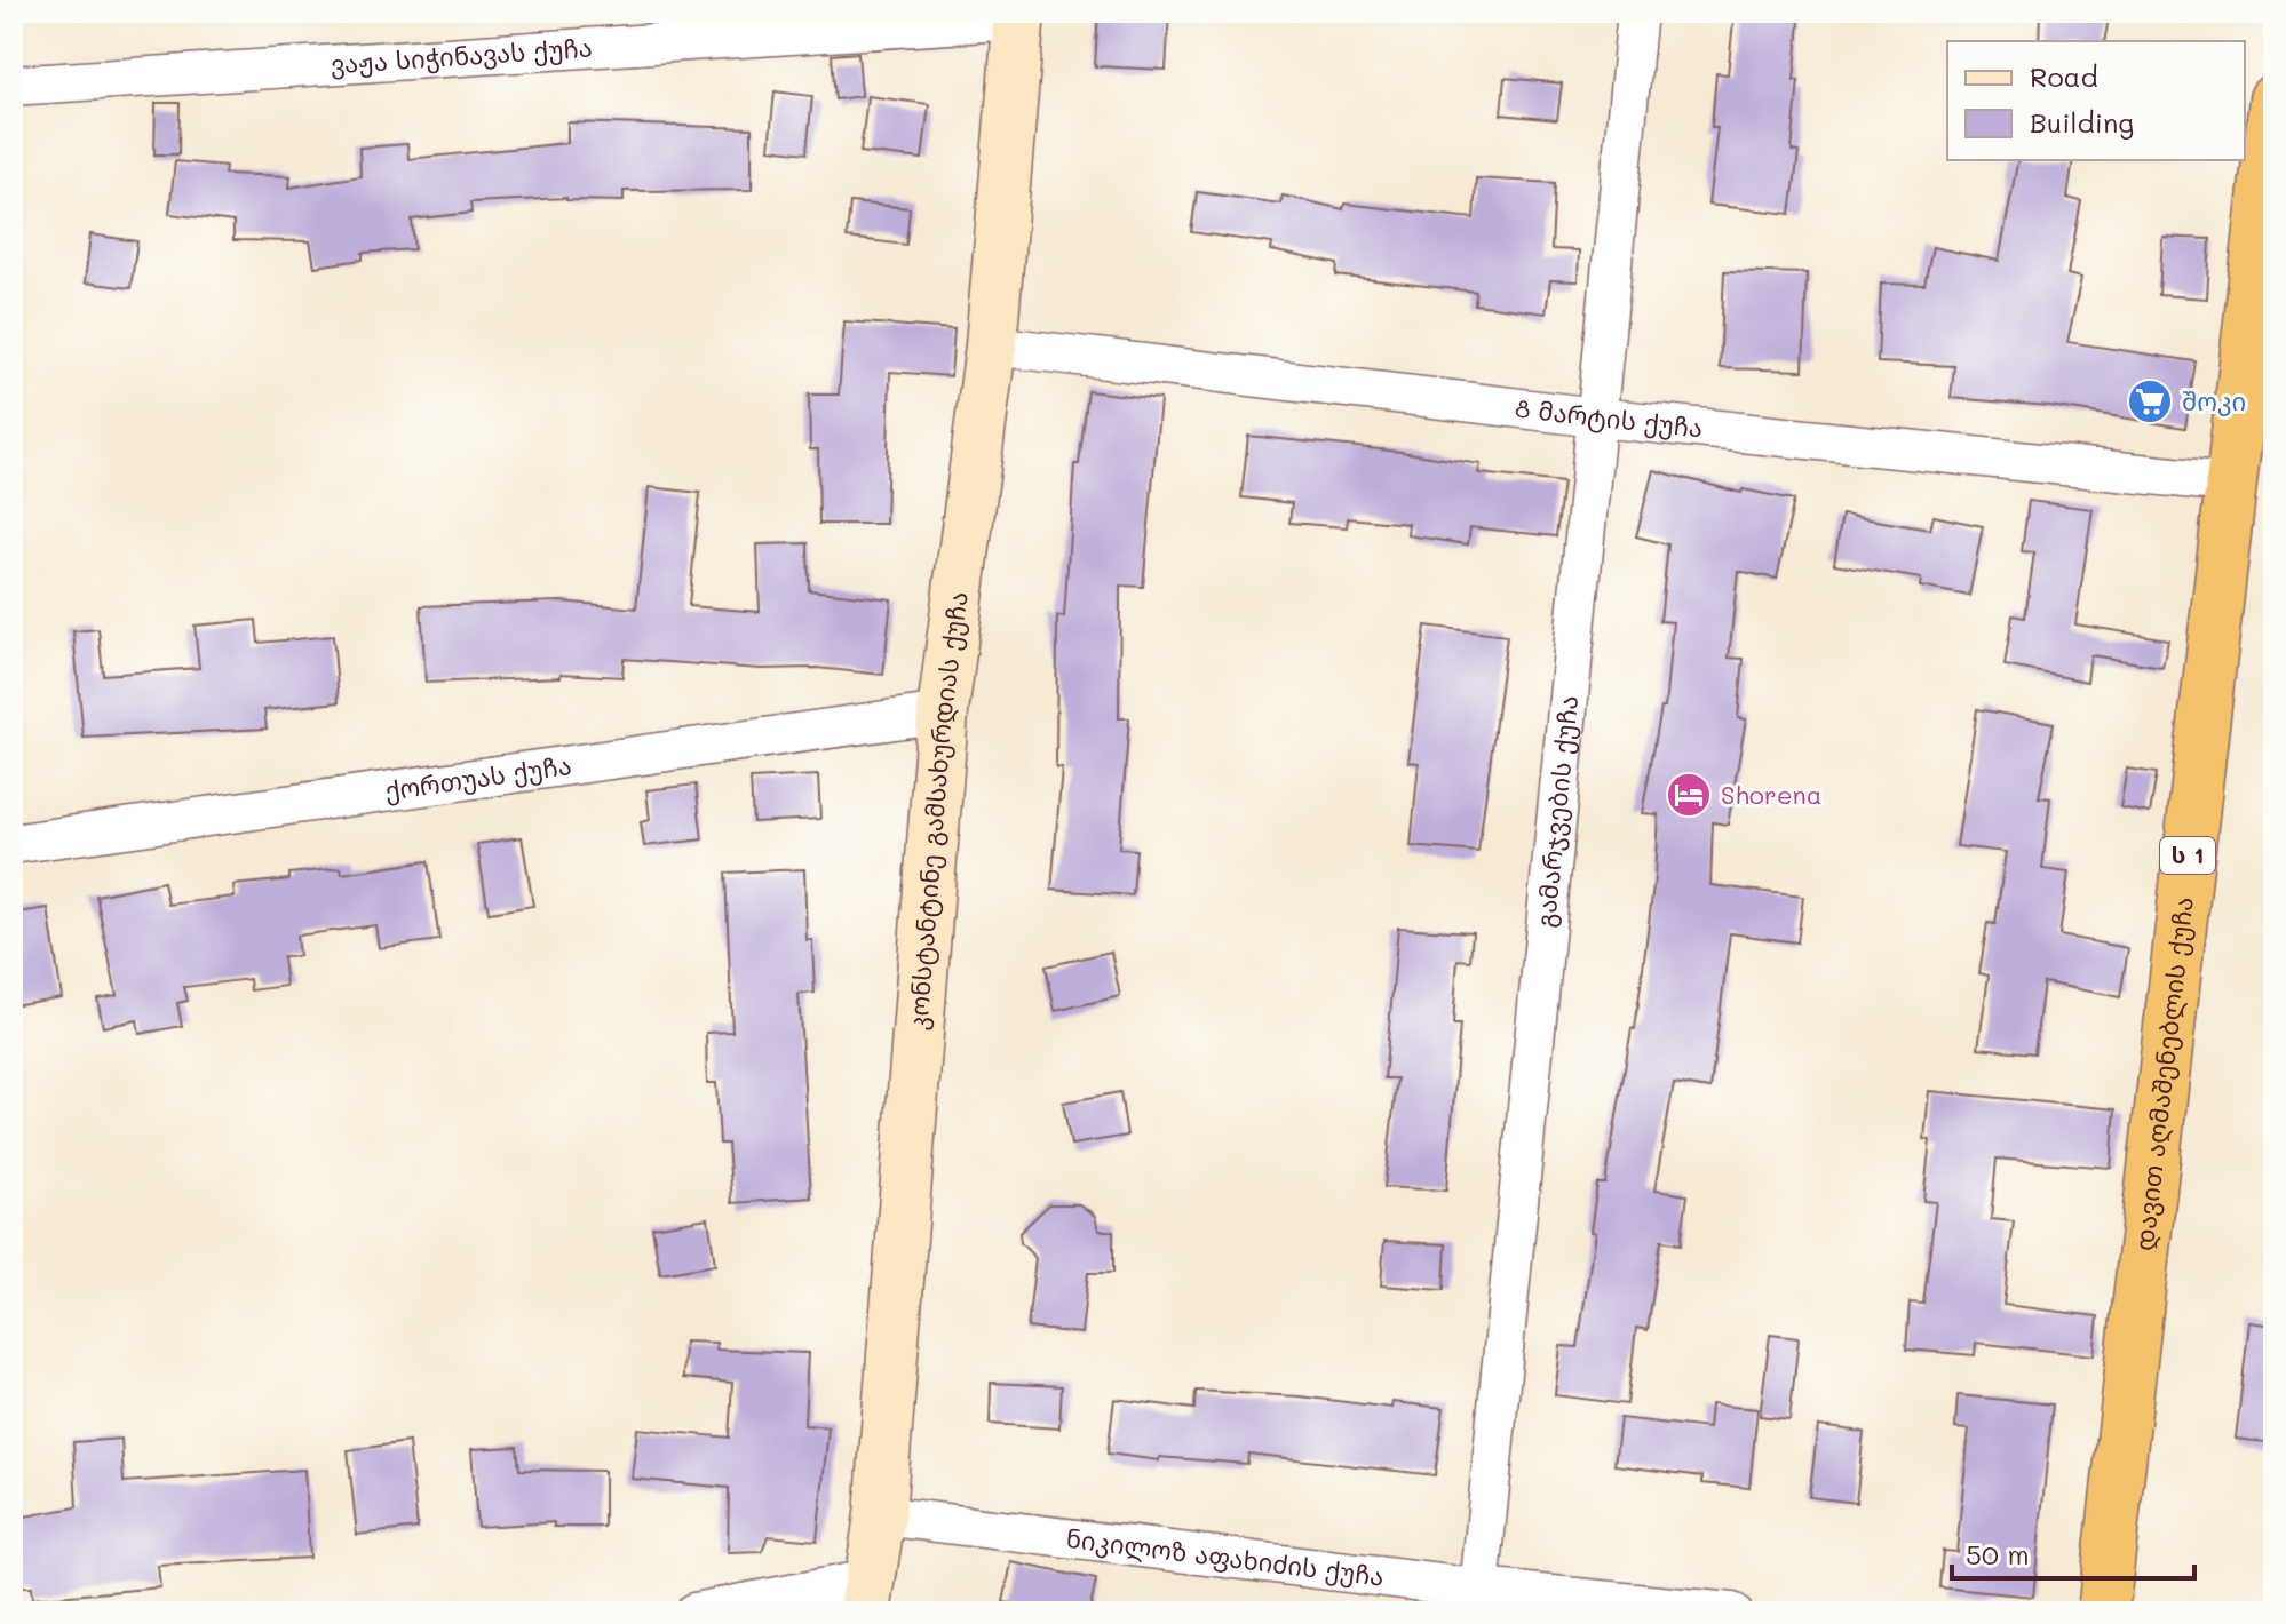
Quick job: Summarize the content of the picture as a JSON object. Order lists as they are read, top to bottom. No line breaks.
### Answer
{"streets":{"highway":["ს 1","დავით აღმაშენებლის ქუჩა"],"main road":["კონსტანტინე გამსახურდიას ქუჩა"],"street":["ვაჟა სიჭინავას ქუჩა","8 მარტის ქუჩა","ქორთუას ქუჩა","გამარჯვების ქუჩა","ნიკილოზ აფახიძის ქუჩა"]},"crossings":[["ვაჟა სიჭინავას ქუჩა","კონსტანტინე გამსახურდიას ქუჩა"],["8 მარტის ქუჩა","კონსტანტინე გამსახურდიას ქუჩა"],["8 მარტის ქუჩა","გამარჯვების ქუჩა"],["8 მარტის ქუჩა","დავით აღმაშენებლის ქუჩა"],["ქორთუას ქუჩა","კონსტანტინე გამსახურდიას ქუჩა"],["კონსტანტინე გამსახურდიას ქუჩა","ნიკილოზ აფახიძის ქუჩა"],["გამარჯვების ქუჩა","ნიკილოზ აფახიძის ქუჩა"]],"places":{"supermarket":["შოკი"],"hotel":["Shorena"]},"legend":["Road","Building"],"scale_bar":"50 m"}
